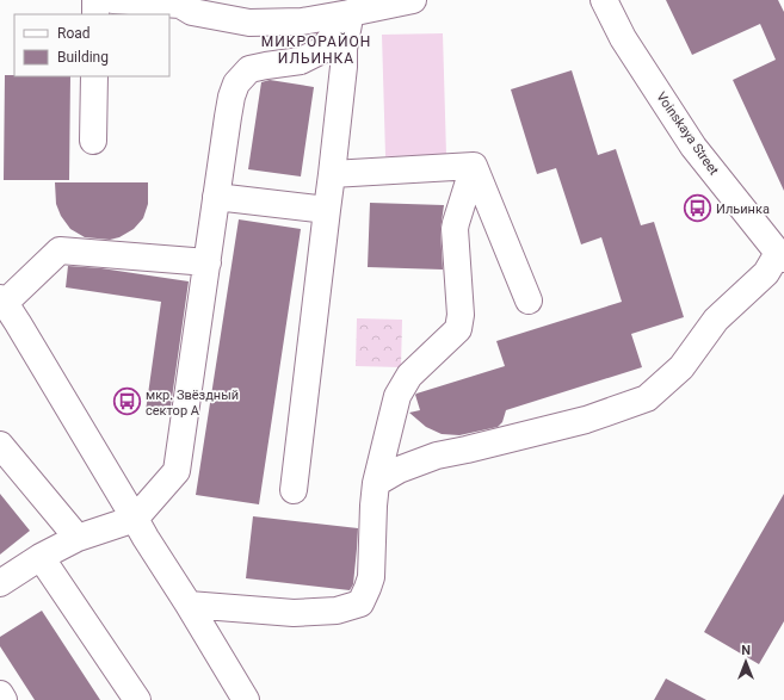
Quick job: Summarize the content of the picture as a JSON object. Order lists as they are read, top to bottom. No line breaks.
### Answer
{"streets":{"street":["Voinskaya Street"]},"districts":["МИКРОРАЙОН ИЛЬИНКА"],"places":{"bus stop":["Ильинка","мкр. Звёздный сектор А"]},"legend":["Road","Building"],"north":"top"}
